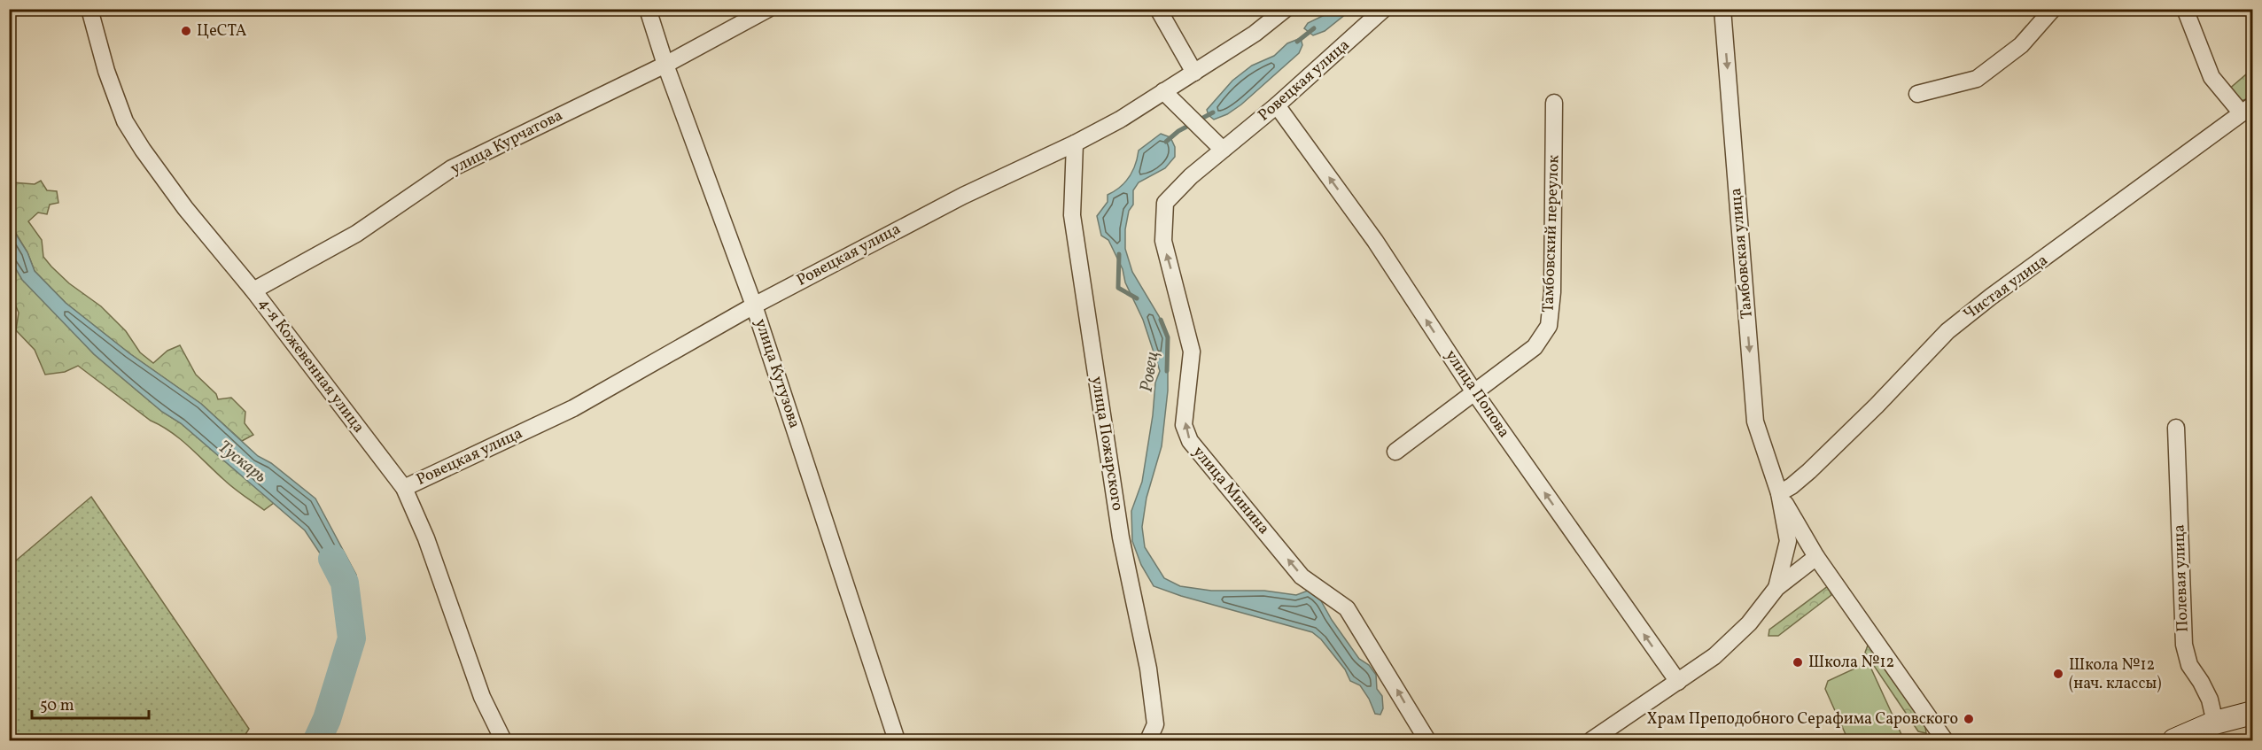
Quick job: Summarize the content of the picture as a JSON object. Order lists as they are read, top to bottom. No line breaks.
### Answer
{"streets":{"street":["Ровецкая улица","улица Курчатова","Тамбовский переулок","Тамбовская улица","Чистая улица","4-я Кожевенная улица","улица Кутузова","улица Попова","улица Пожарского","улица Минина","Полевая улица"]},"crossings":[["Ровецкая улица","4-я Кожевенная улица"],["Ровецкая улица","улица Кутузова"],["Ровецкая улица","улица Попова"],["Ровецкая улица","улица Пожарского"],["Ровецкая улица","улица Минина"],["улица Курчатова","4-я Кожевенная улица"],["улица Курчатова","улица Кутузова"],["Тамбовский переулок","улица Попова"],["Тамбовская улица","Чистая улица"],["Тамбовская улица","улица Попова"]],"one_way":["Тамбовская улица","улица Попова","улица Минина"],"water":["Ровец","Тускарь"],"places":["ЦеСТА","Школа №12","Школа №12 (нач. классы)","Храм Преподобного Серафима Саровского"],"scale_bar":"50 m"}
